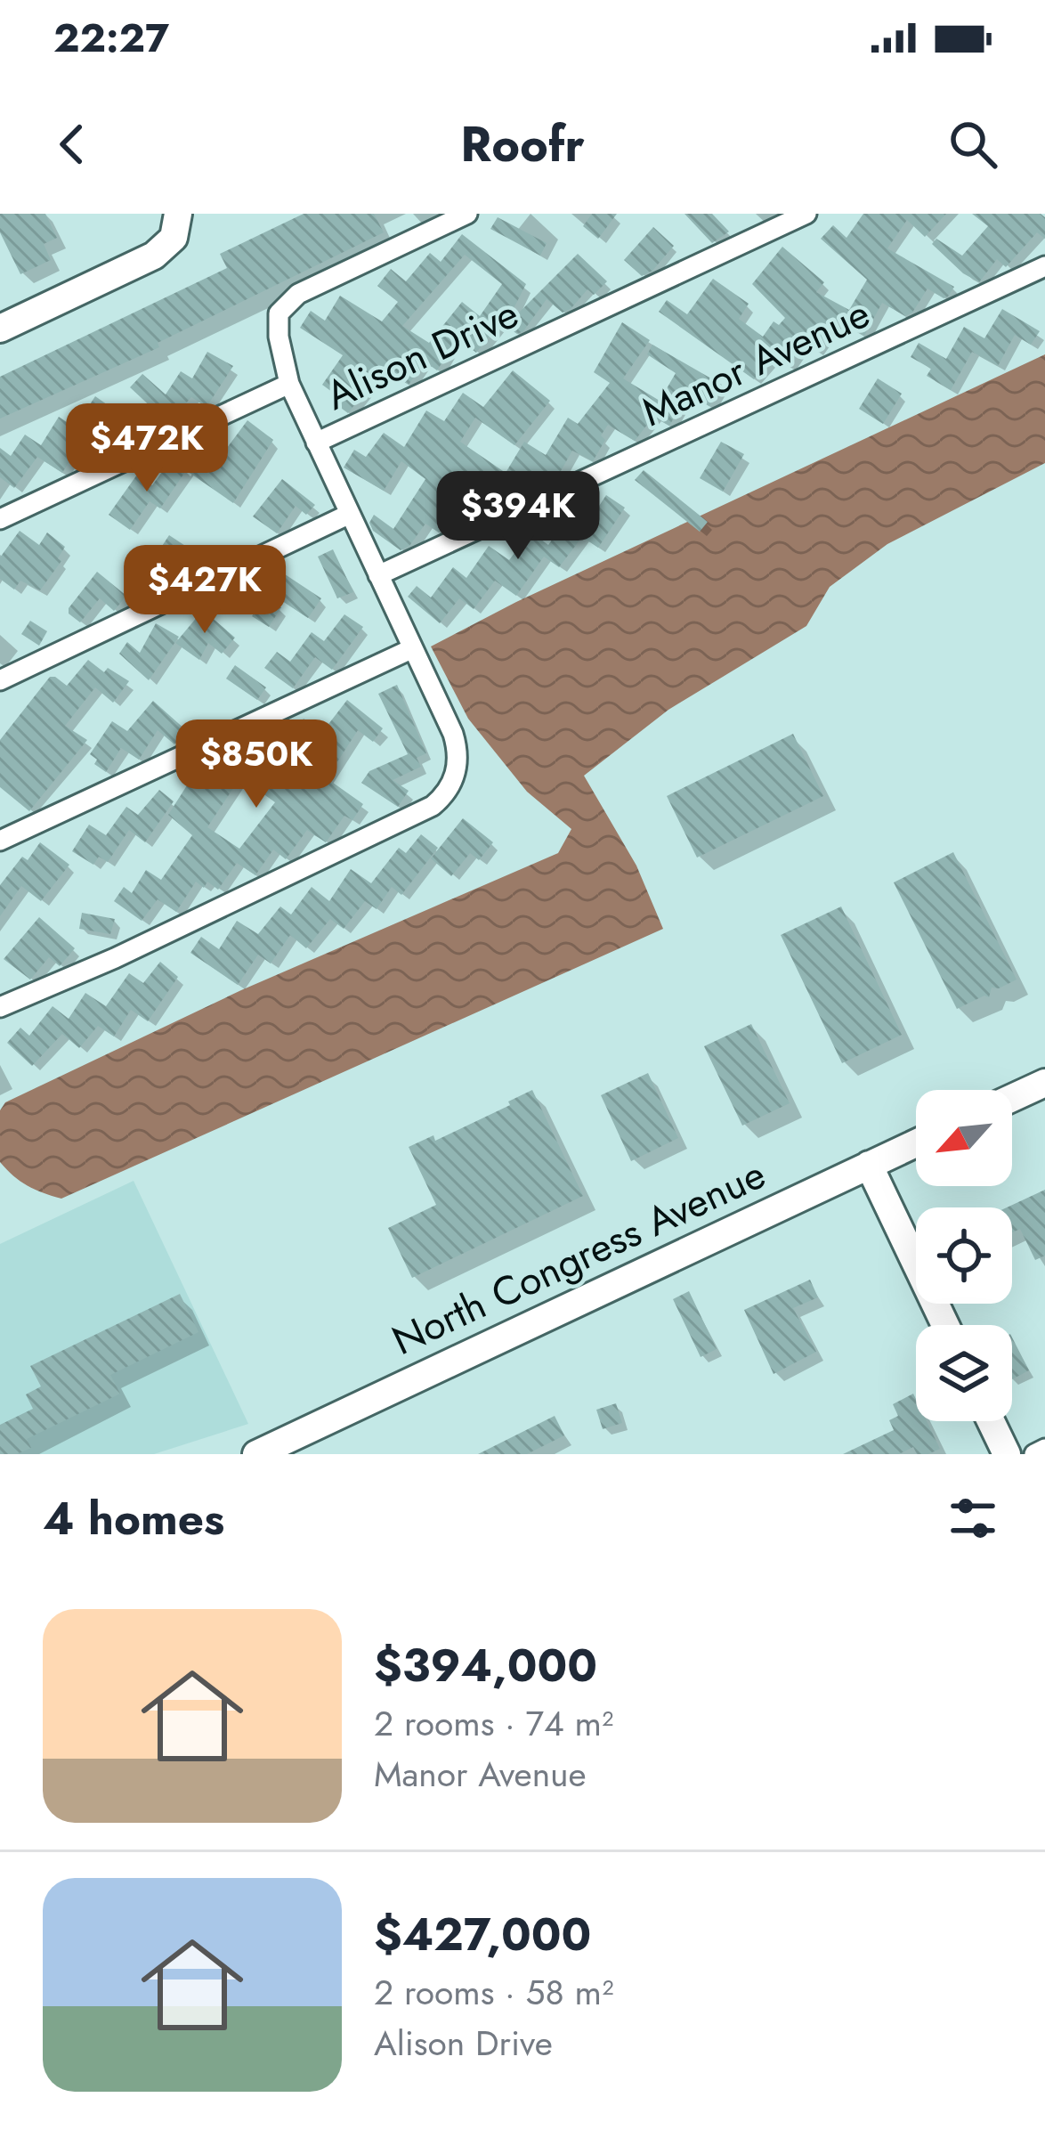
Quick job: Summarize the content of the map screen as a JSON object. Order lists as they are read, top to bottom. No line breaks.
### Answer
{"streets":{"street":["Alison Drive","Manor Avenue","North Congress Avenue"]},"north":"bottom left","page":{"status":"22:27","header":"Roofr","price":["$472K","$394K","$427K","$850K"],"heading":"4 homes","list":[{"name":"$394,000","note":"2 rooms · 74 m² · Manor Avenue"},{"name":"$427,000","note":"2 rooms · 58 m² · Alison Drive"}]}}
